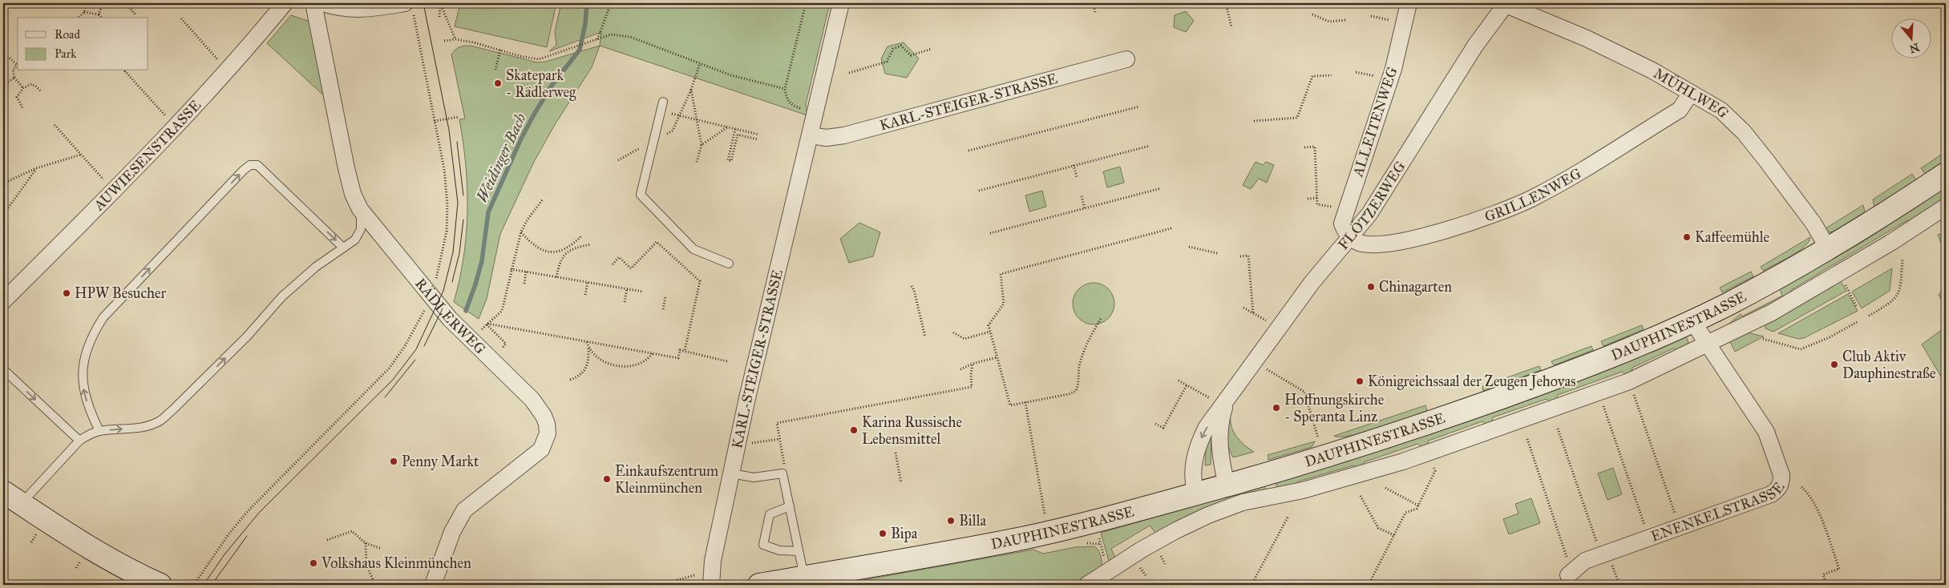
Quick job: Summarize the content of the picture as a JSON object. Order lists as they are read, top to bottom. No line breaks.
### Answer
{"streets":{"main road":["DAUPHINESTRASSE"],"street":["MÜHLWEG","KARL-STEIGER-STRASSE","ALLEITENWEG","AUWIESENSTRASSE","GRILLENWEG","FLÖTZERWEG","RÄDLERWEG","ENENKELSTRASSE"]},"crossings":[["MÜHLWEG","GRILLENWEG"],["MÜHLWEG","FLÖTZERWEG"],["MÜHLWEG","DAUPHINESTRASSE"],["ALLEITENWEG","GRILLENWEG"],["ALLEITENWEG","FLÖTZERWEG"],["GRILLENWEG","FLÖTZERWEG"],["FLÖTZERWEG","DAUPHINESTRASSE"],["DAUPHINESTRASSE","ENENKELSTRASSE"]],"water":["Weidinger Bach"],"places":["Skatepark - Rädlerweg","Kaffeemühle","Chinagarten","HPW Besucher","Club Aktiv Dauphinestraße","Königreichssaal der Zeugen Jehovas","Hoffnungskirche - Speranta Linz","Karina Russische Lebensmittel","Penny Markt","Einkaufszentrum Kleinmünchen","Billa","Bipa","Volkshaus Kleinmünchen"],"legend":["Road","Park"],"north":"bottom"}
